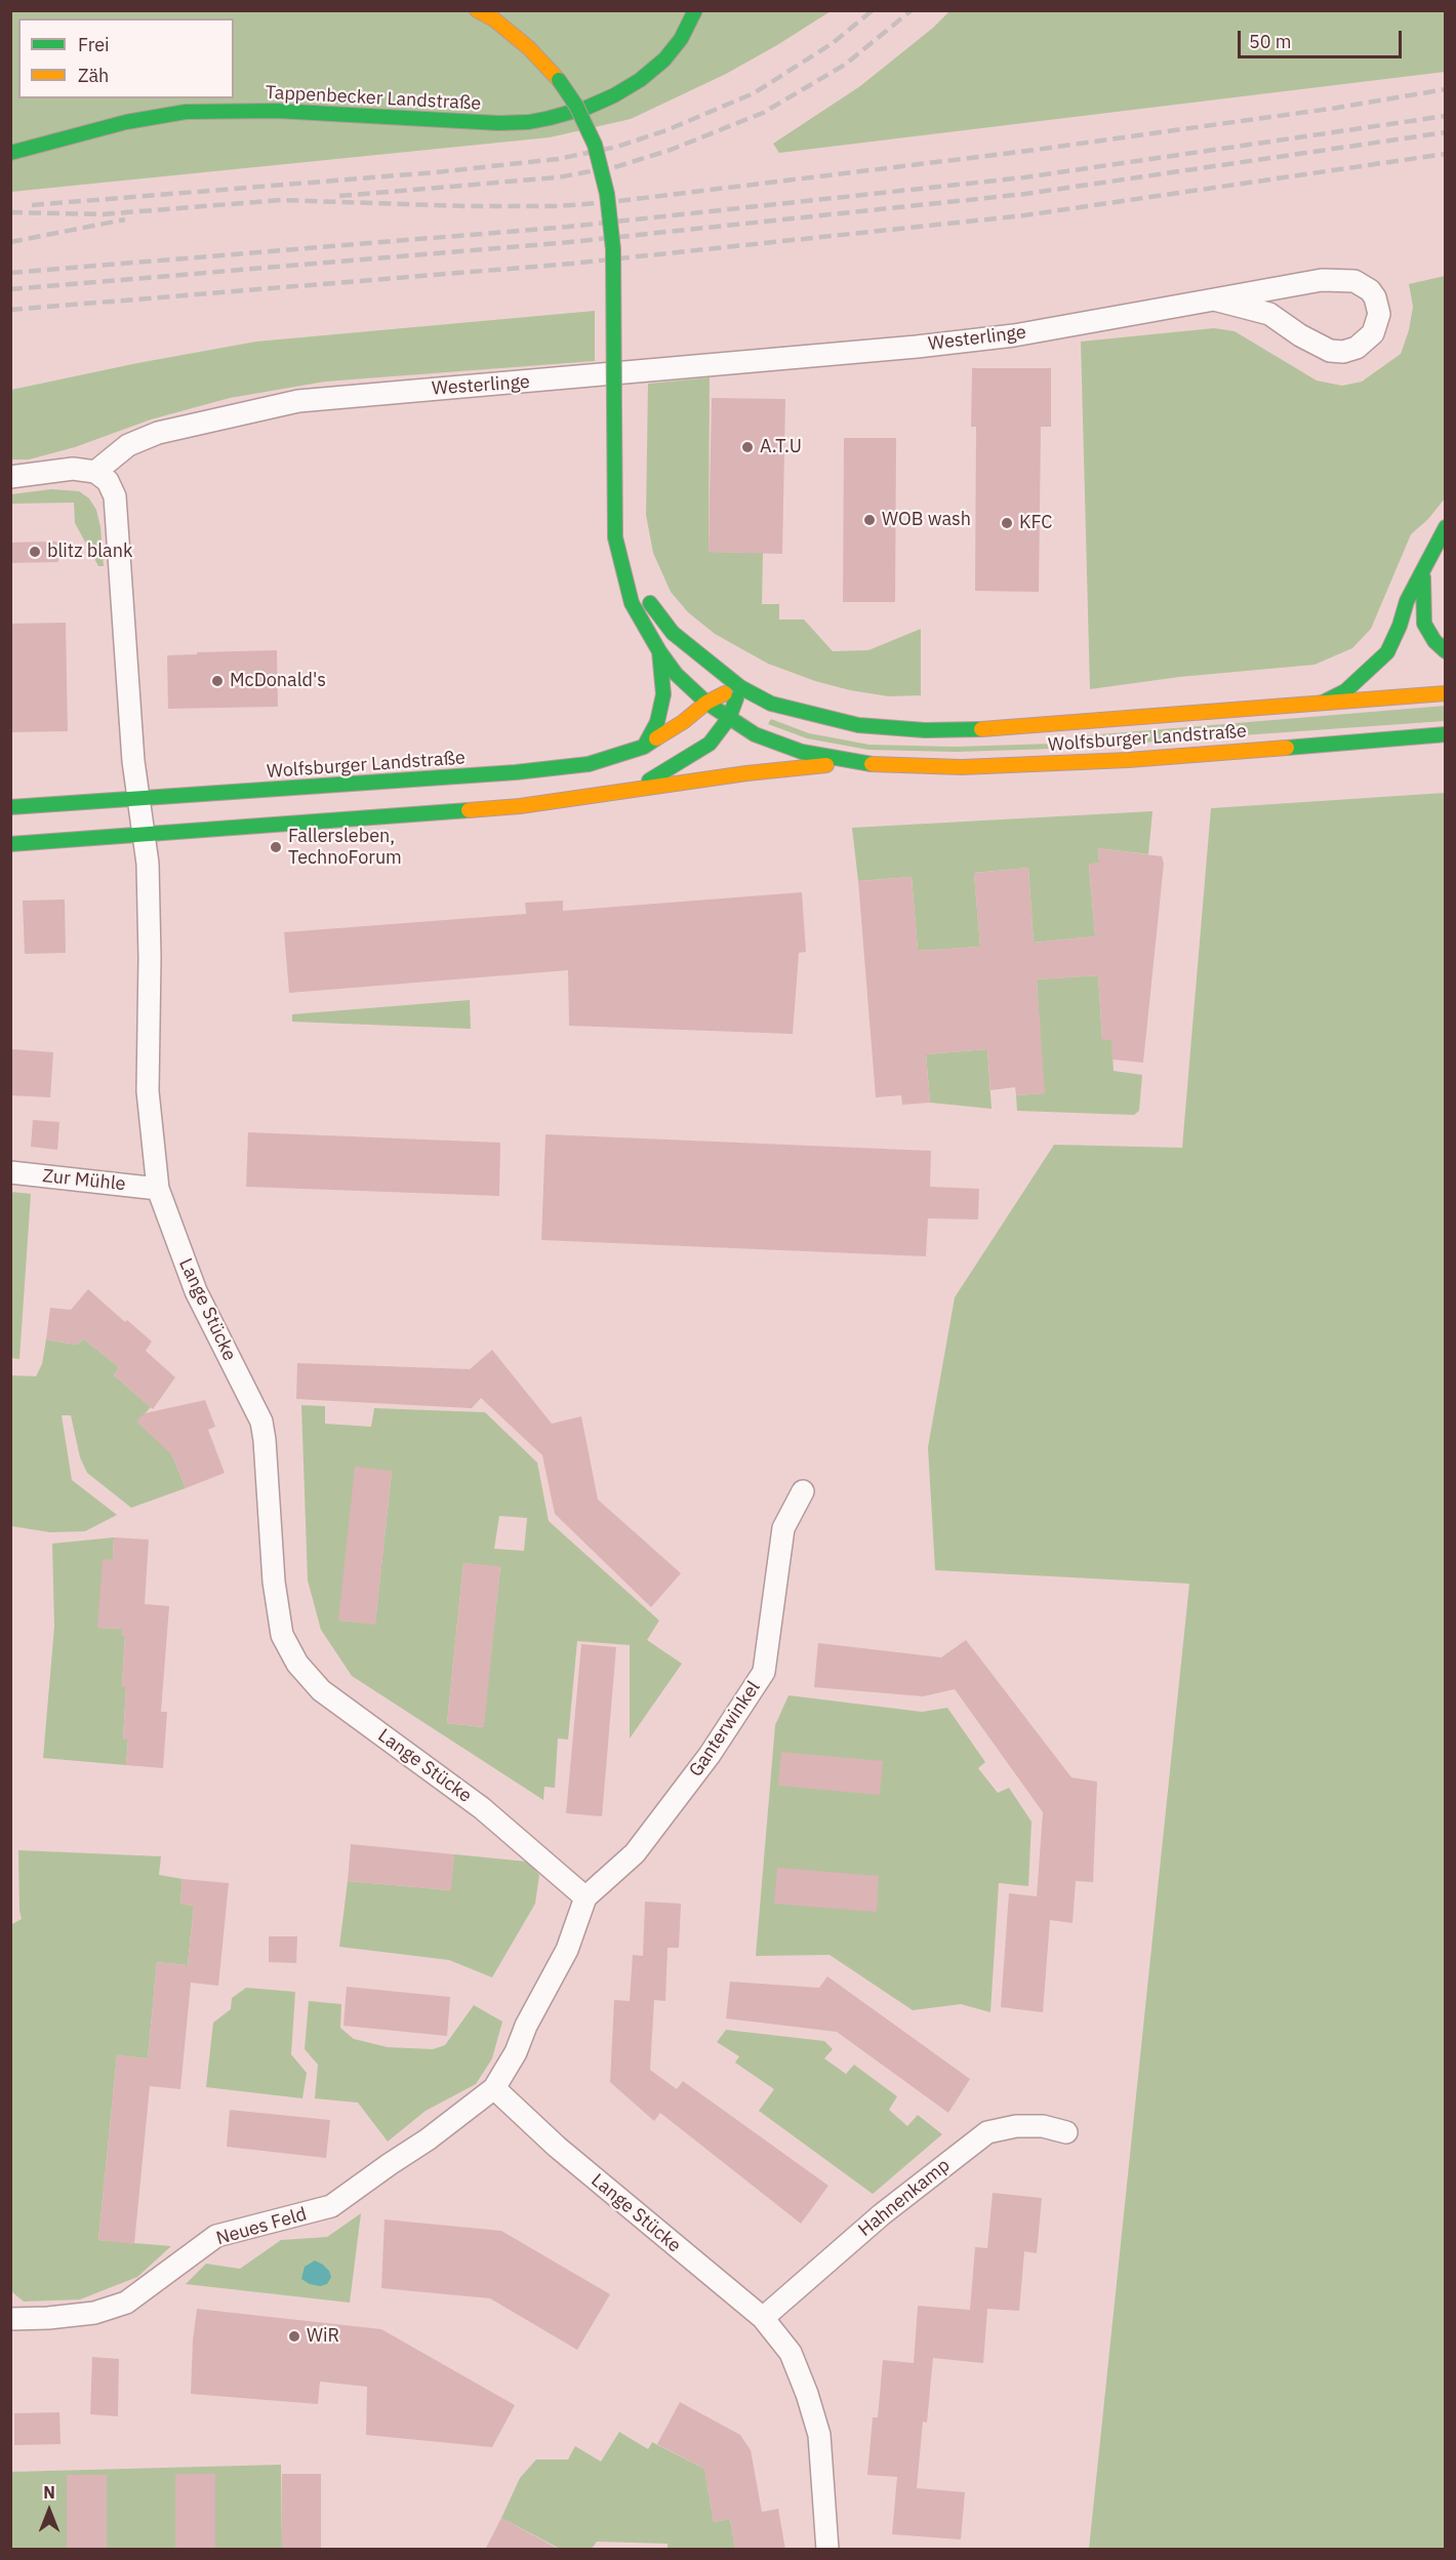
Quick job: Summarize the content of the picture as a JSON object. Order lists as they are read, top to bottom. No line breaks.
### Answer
{"streets":{"main road":["Tappenbecker Landstraße","Wolfsburger Landstraße"],"street":["Westerlinge","Zur Mühle","Lange Stücke","Ganterwinkel","Hahnenkamp","Neues Feld"]},"crossings":[["Wolfsburger Landstraße","Lange Stücke"],["Zur Mühle","Lange Stücke"],["Lange Stücke","Ganterwinkel"],["Lange Stücke","Hahnenkamp"],["Lange Stücke","Neues Feld"]],"places":["A.T.U","WOB wash","KFC","blitz blank","McDonald's","Fallersleben, TechnoForum","WiR"],"legend":["Frei","Zäh"],"scale_bar":"50 m","north":"top"}
